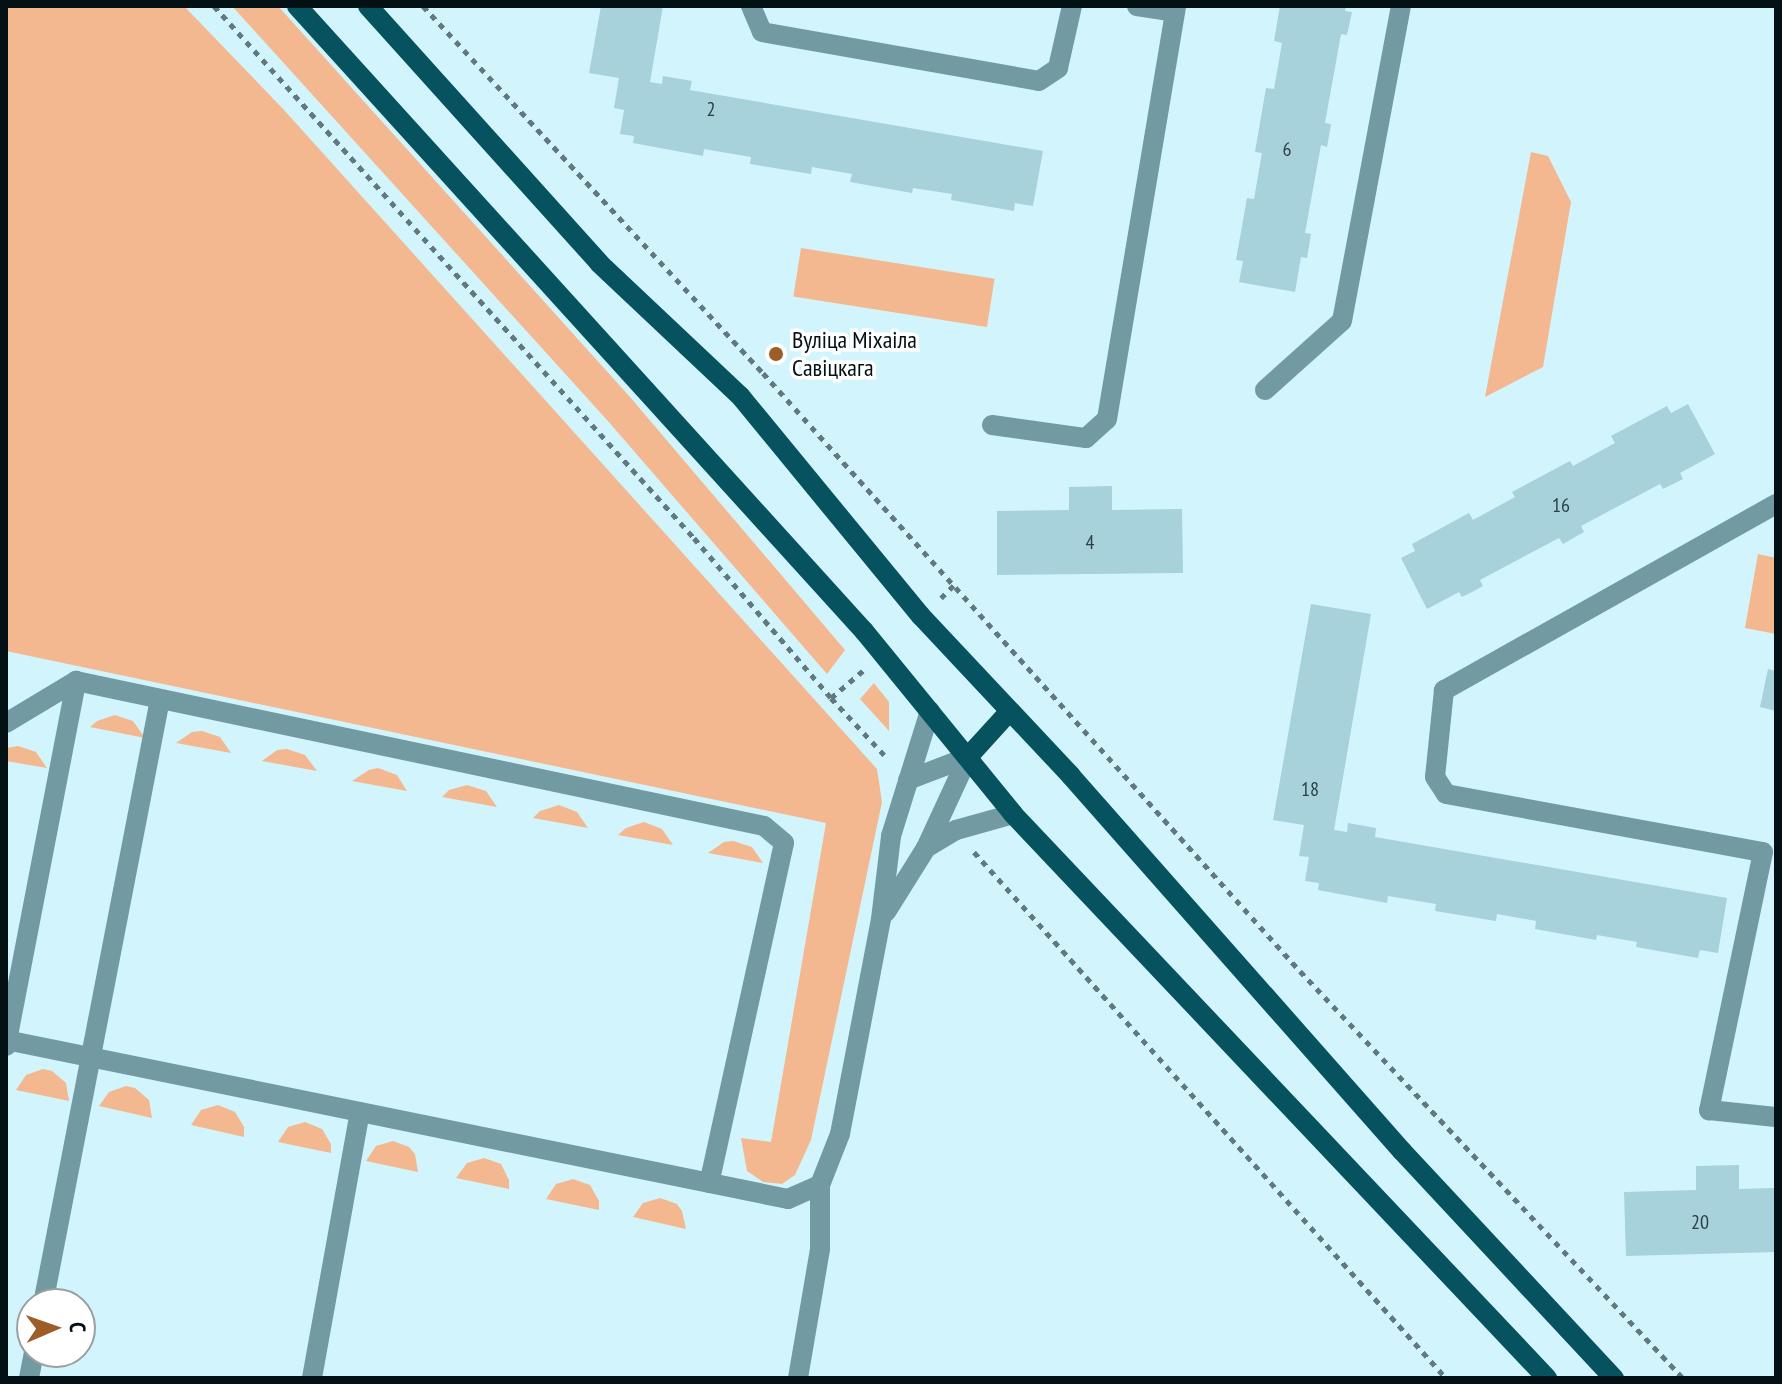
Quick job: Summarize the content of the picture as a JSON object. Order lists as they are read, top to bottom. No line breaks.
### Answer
{"places":["Вуліца Міхаіла Савіцкага"],"house_numbers":["2","6","16","4","18","20"],"north":"right"}
